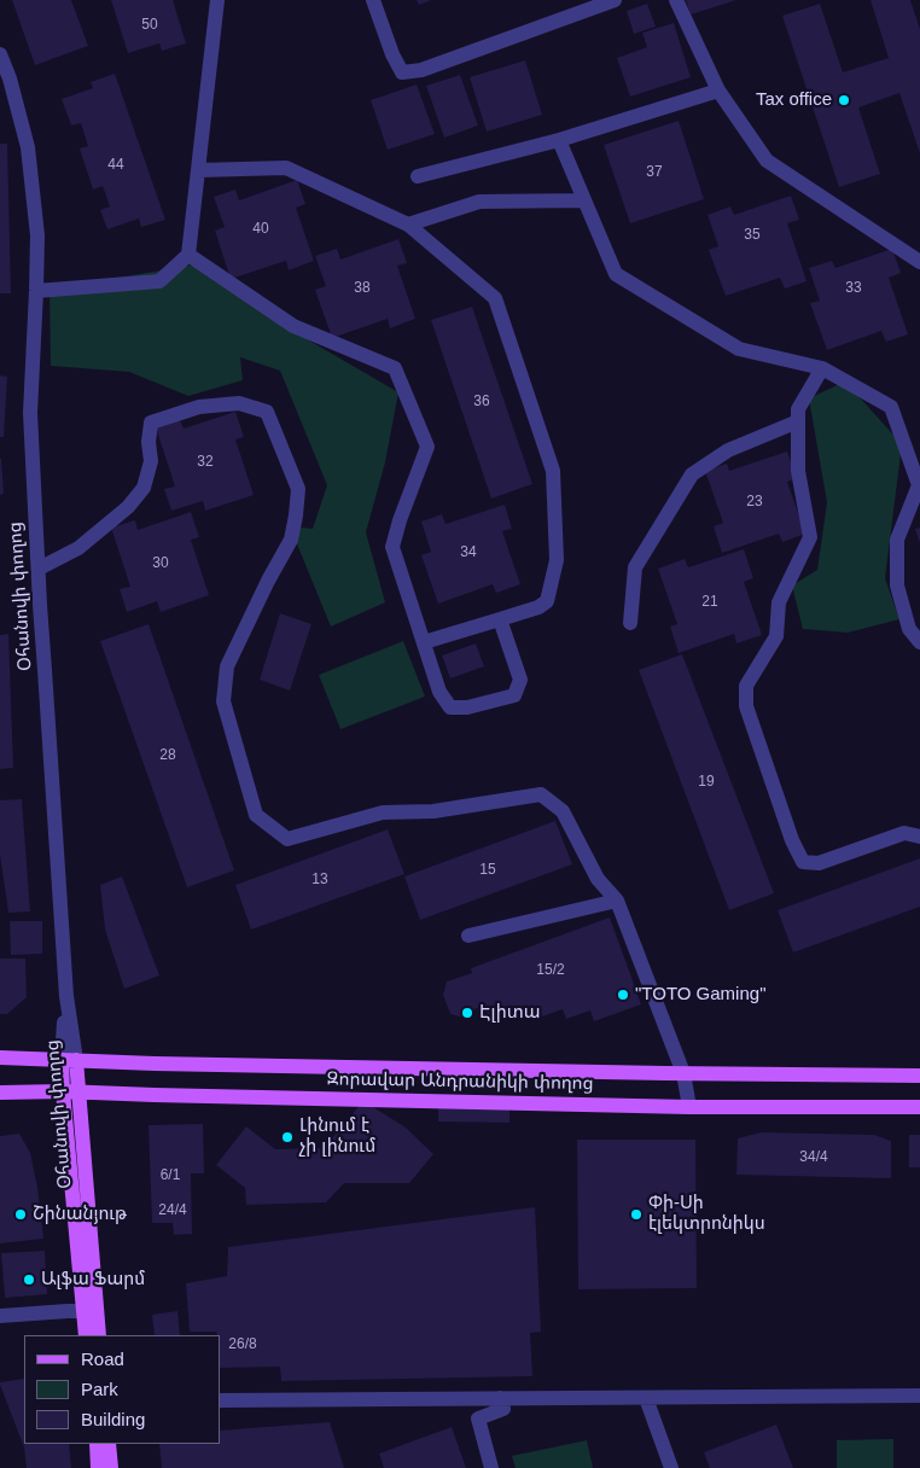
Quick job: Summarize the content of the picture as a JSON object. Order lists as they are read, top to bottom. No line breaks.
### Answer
{"streets":{"main road":["Օհանովի փողոց","Զորավար Անդրանիկի փողոց"]},"crossings":[["Օհանովի փողոց","Զորավար Անդրանիկի փողոց"]],"places":["Tax office","\"TOTO Gaming\"","Էլիտա","Լինում է չի լինում","Շինանյութ","Փի-Սի էլեկտրոնիկս","Ալֆա Ֆարմ"],"house_numbers":["50","44","37","40","35","38","33","36","32","23","34","30","21","28","19","15","13","15/2","34/4","6/1","24/4","26/8"],"legend":["Road","Park","Building"]}
